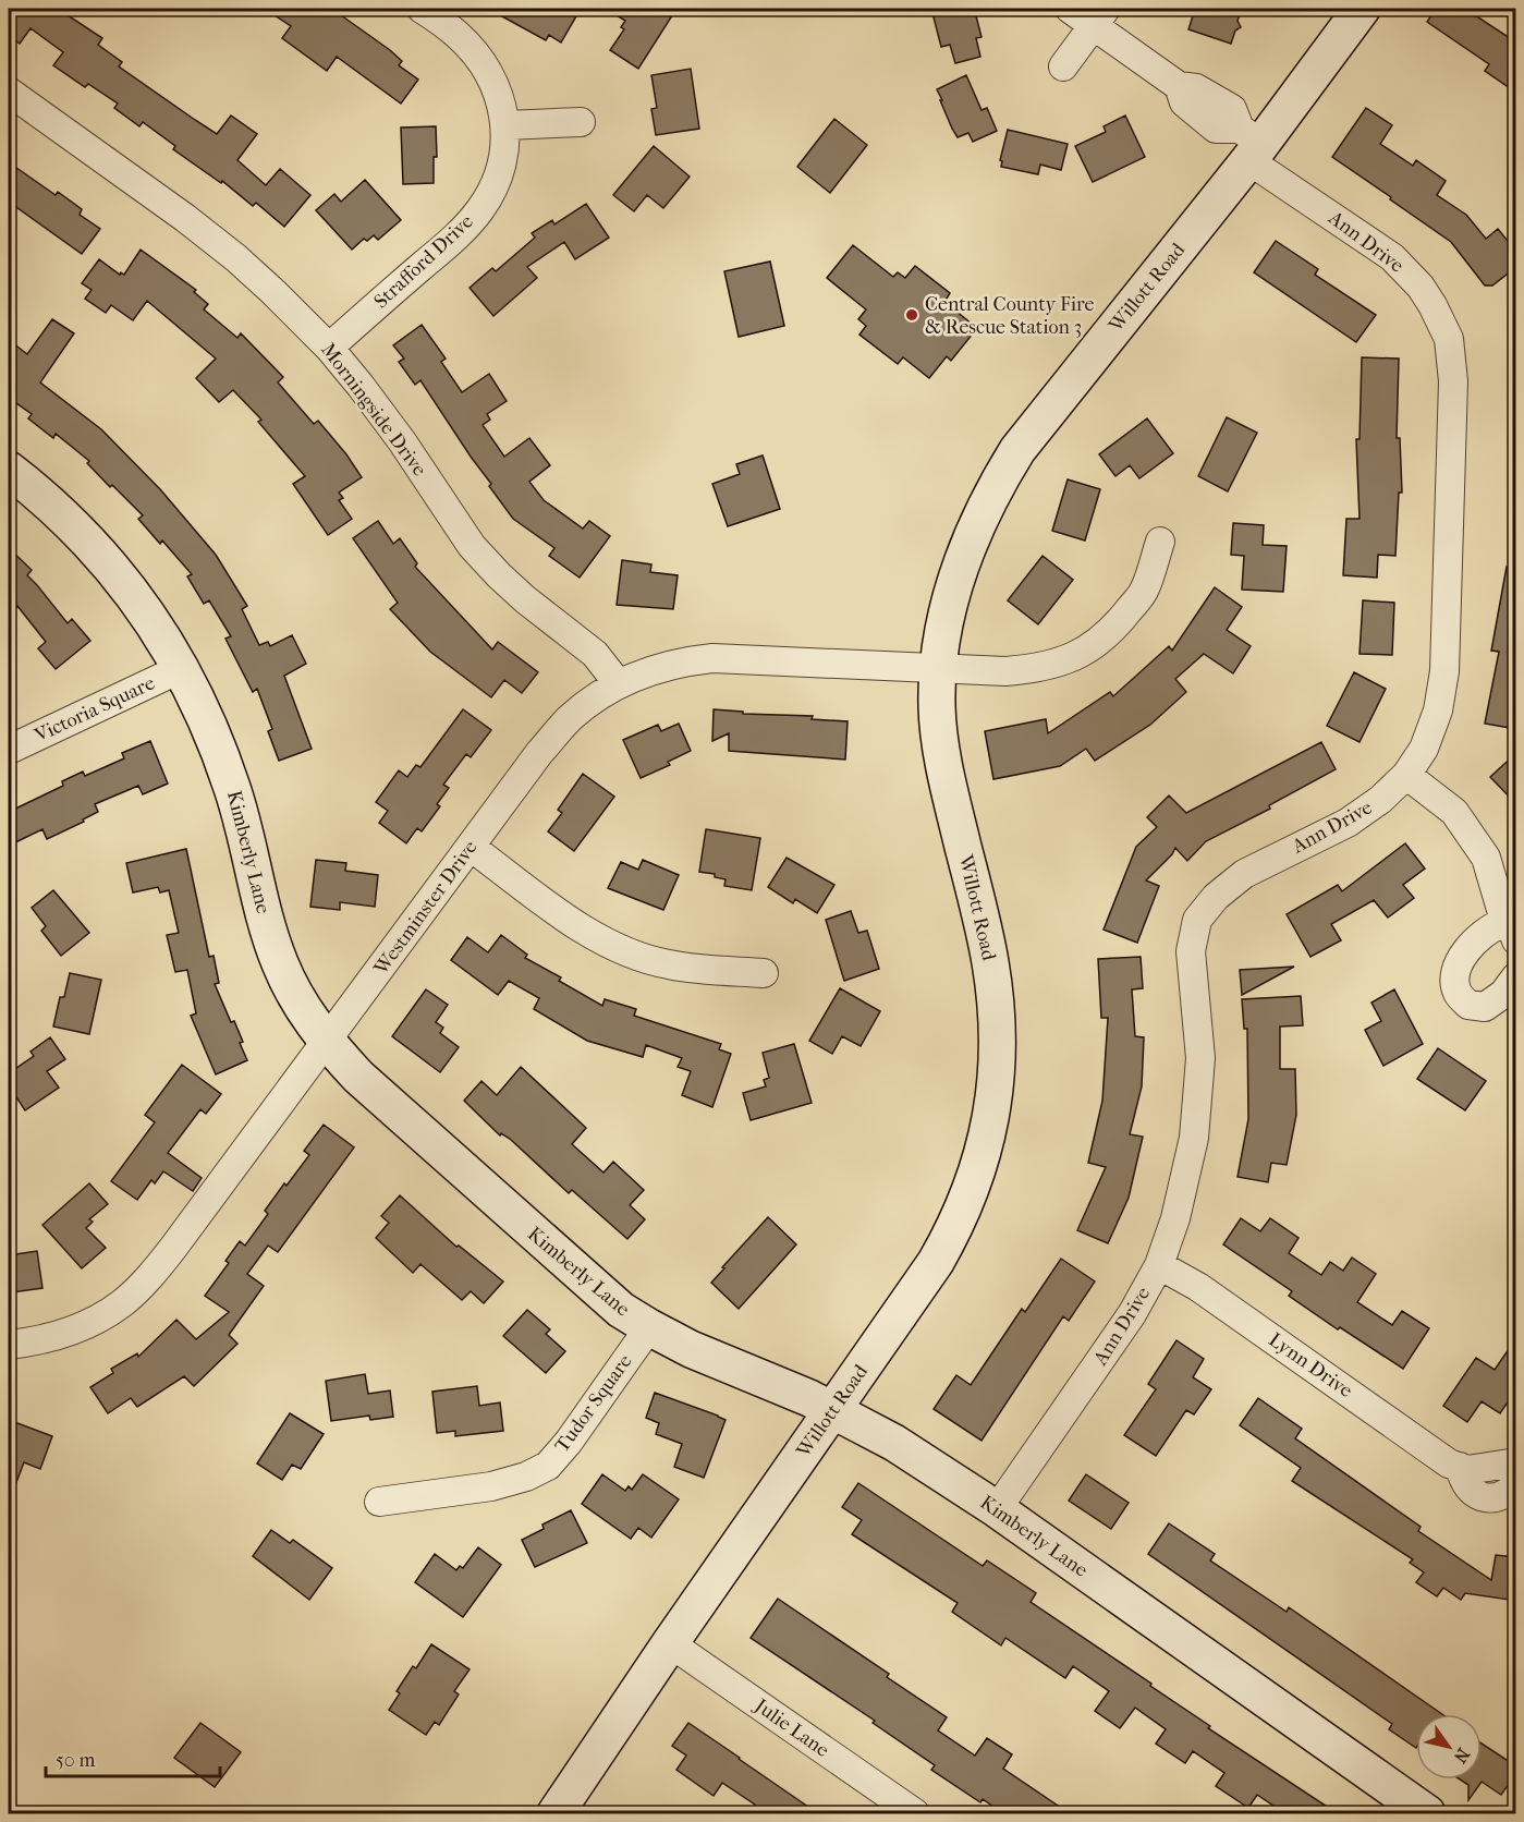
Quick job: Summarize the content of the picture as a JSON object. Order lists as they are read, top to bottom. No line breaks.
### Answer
{"streets":{"main road":["Willott Road","Kimberly Lane"],"street":["Ann Drive","Strafford Drive","Morningside Drive","Victoria Square","Westminster Drive","Lynn Drive","Tudor Square","Julie Lane"]},"crossings":[["Ann Drive","Willott Road"],["Ann Drive","Kimberly Lane"],["Ann Drive","Lynn Drive"],["Strafford Drive","Morningside Drive"],["Willott Road","Kimberly Lane"],["Willott Road","Westminster Drive"],["Willott Road","Julie Lane"],["Morningside Drive","Westminster Drive"],["Victoria Square","Kimberly Lane"],["Kimberly Lane","Westminster Drive"],["Kimberly Lane","Tudor Square"]],"places":["Central County Fire & Rescue Station 3"],"scale_bar":"50 m","north":"bottom right"}
